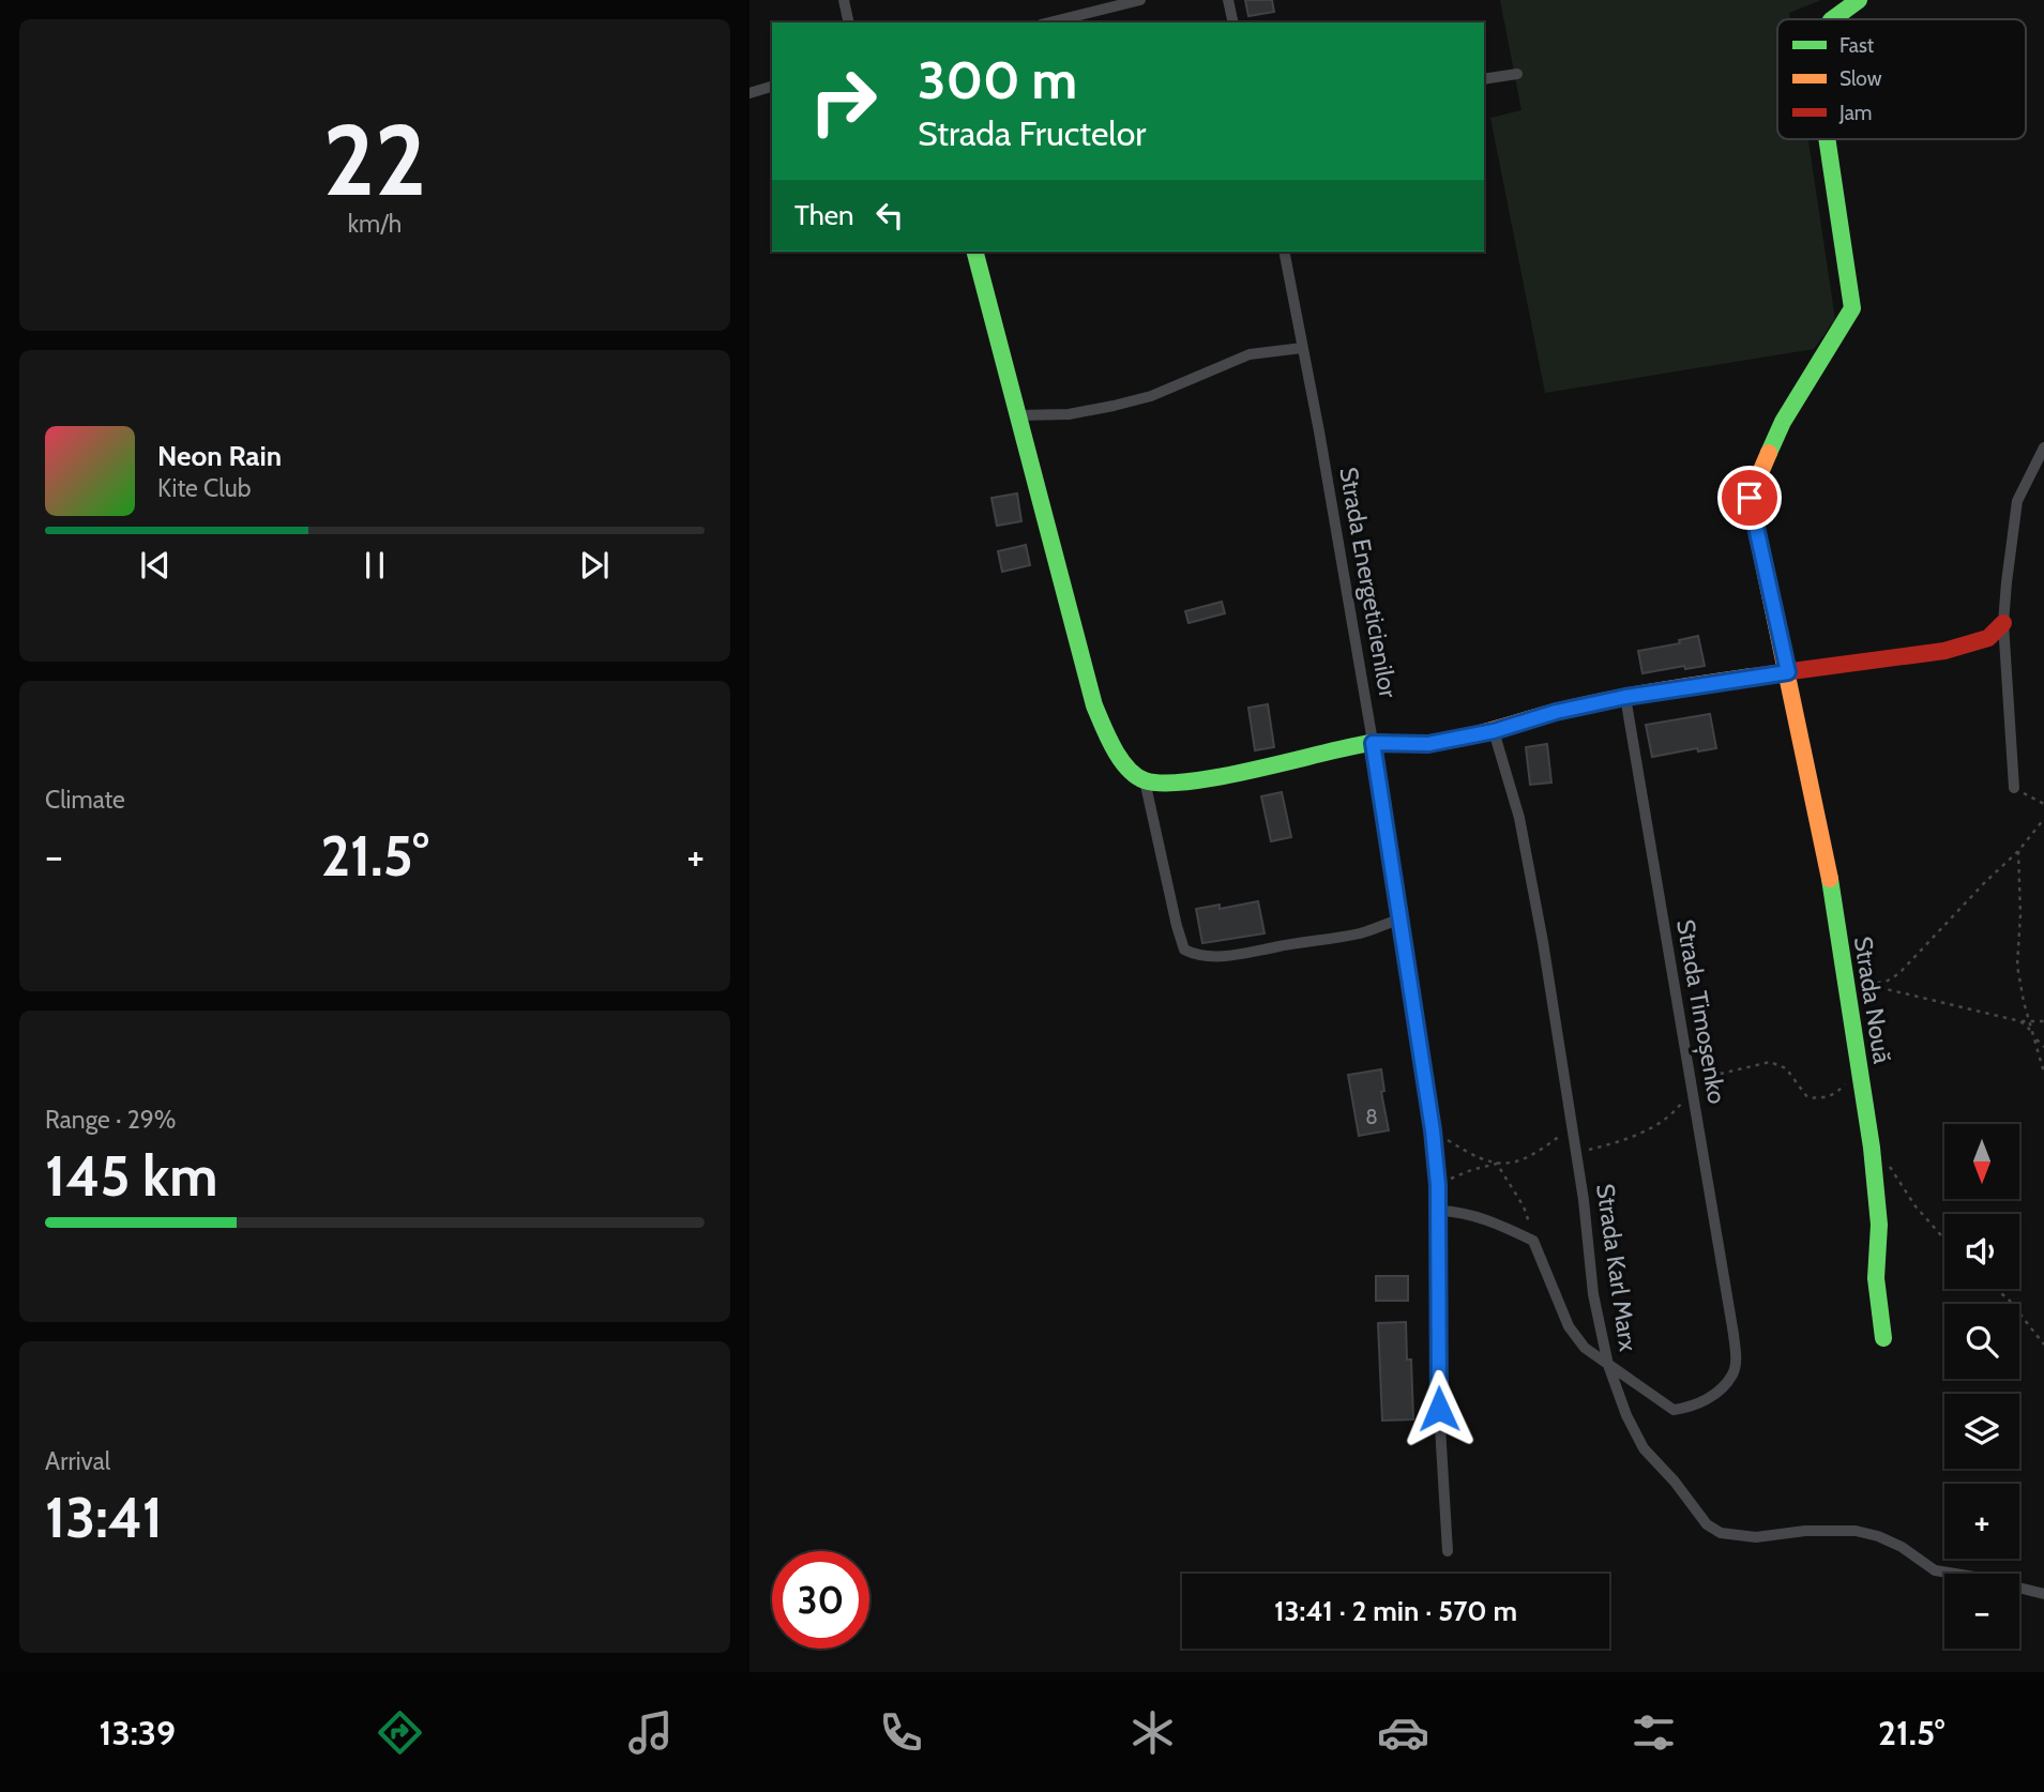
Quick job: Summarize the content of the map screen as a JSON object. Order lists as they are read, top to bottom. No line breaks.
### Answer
{"streets":{"street":["Strada Energeticienilor","Strada Nouă","Strada Timoșenko","Strada Karl Marx"]},"crossings":[["Strada Timoșenko","Strada Karl Marx"]],"house_numbers":["8"],"legend":["Fast","Slow","Jam"],"north":"bottom","page":{"tile":[["22","km/h"],"Climate",["Range · 29%","145 km"],["Arrival","13:41"]],"turn":["300 m","Strada Fructelor"],"then":"Then","song":["Neon Rain","Kite Club"],"heat":["−","21.5°","+"],"map_buttons":["+","−"],"limit":"30","trip":"13:41 · 2 min · 570 m","tabs":["13:39","21.5°"]}}
